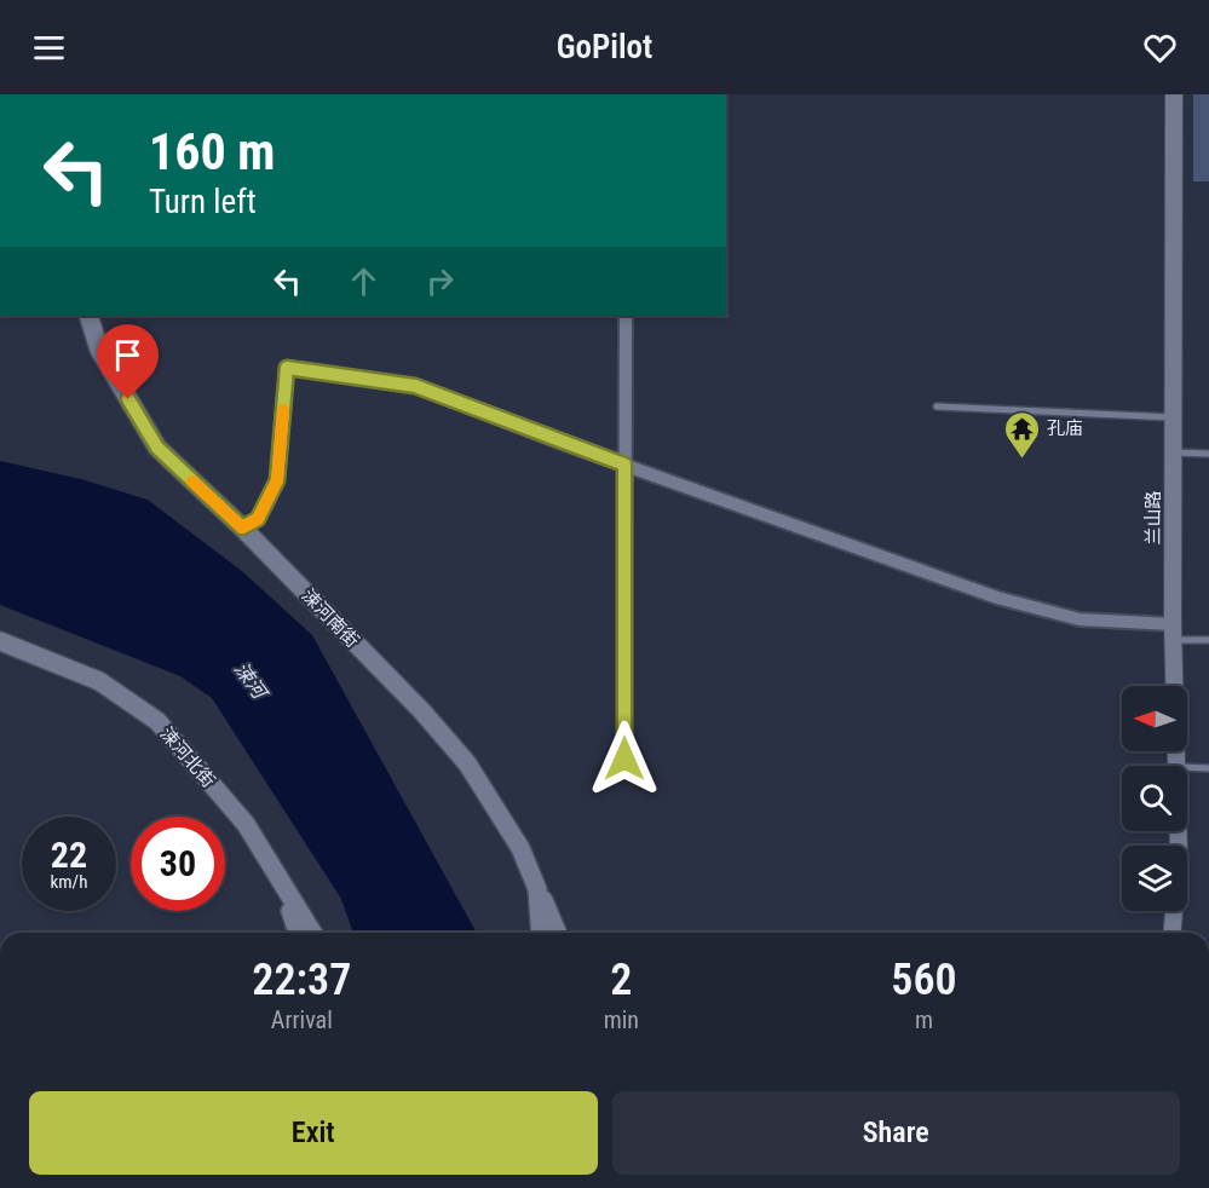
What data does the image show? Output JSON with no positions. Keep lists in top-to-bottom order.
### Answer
{
  "streets": {
    "main road": ["涑河南街", "涑河北街"],
    "street": ["兰山路"]
  },
  "water": ["涑河"],
  "places": {
    "temple": ["孔庙"]
  },
  "north": "left",
  "page": {
    "header": "GoPilot",
    "turn": ["160 m", "Turn left"],
    "speed": "22 km/h",
    "limit": "30",
    "eta": [
      "22:37",
      "Arrival",
      "2",
      "min",
      "560",
      "m"
    ],
    "buttons": ["Exit", "Share"]
  }
}
